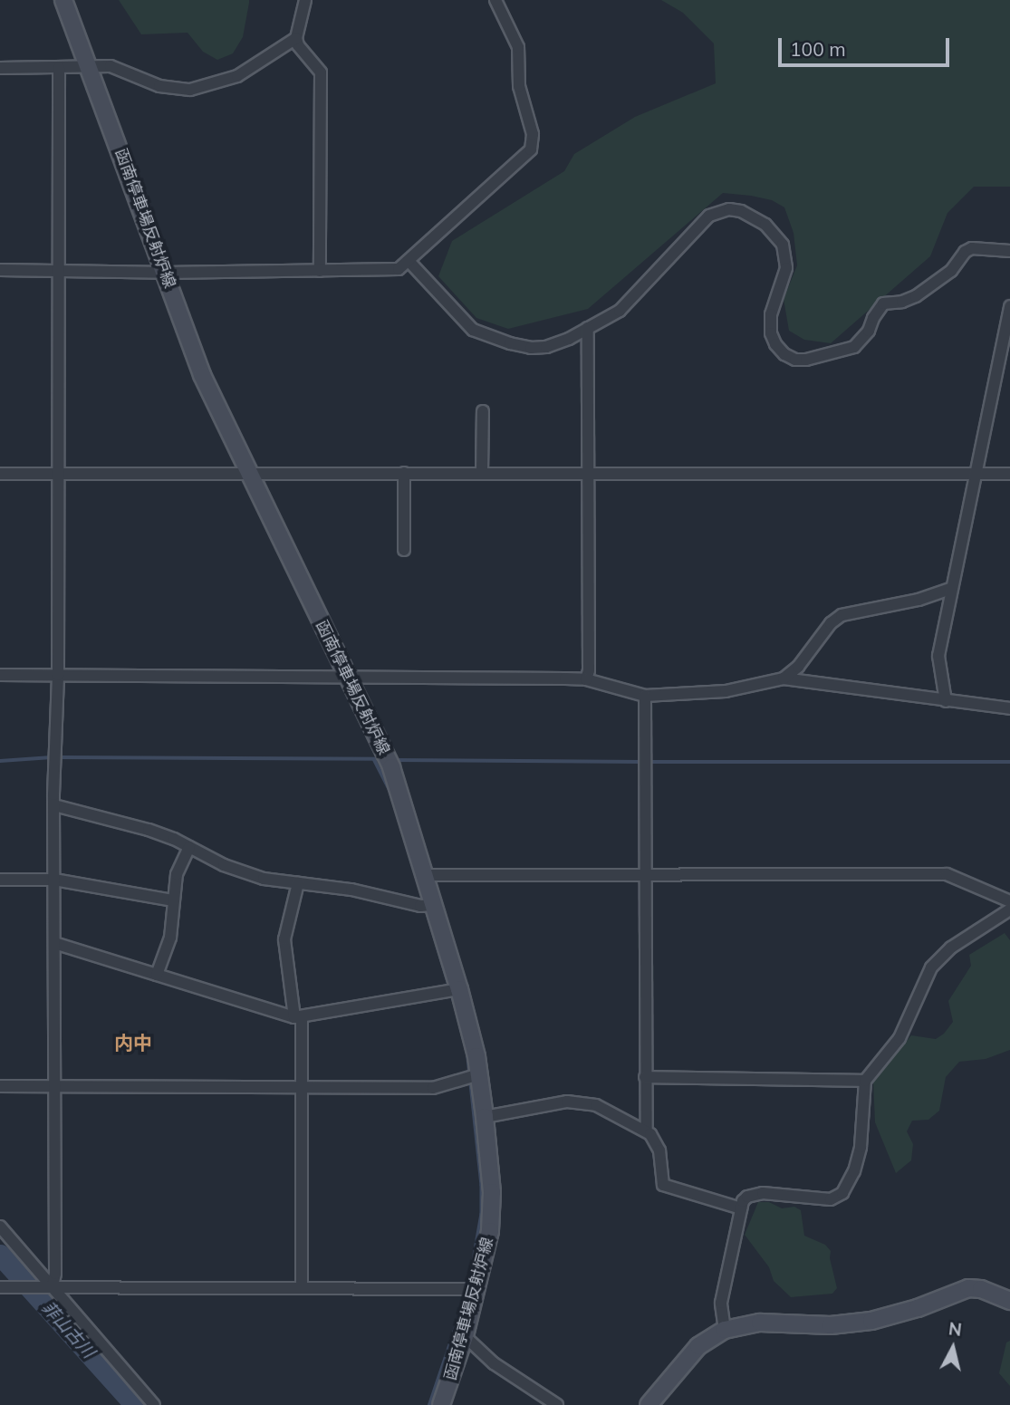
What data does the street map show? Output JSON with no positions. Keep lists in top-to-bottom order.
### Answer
{
  "streets": {
    "main road": ["函南停車場反射炉線"]
  },
  "districts": ["内中"],
  "water": ["菲山古川"],
  "scale_bar": "100 m",
  "north": "top"
}
